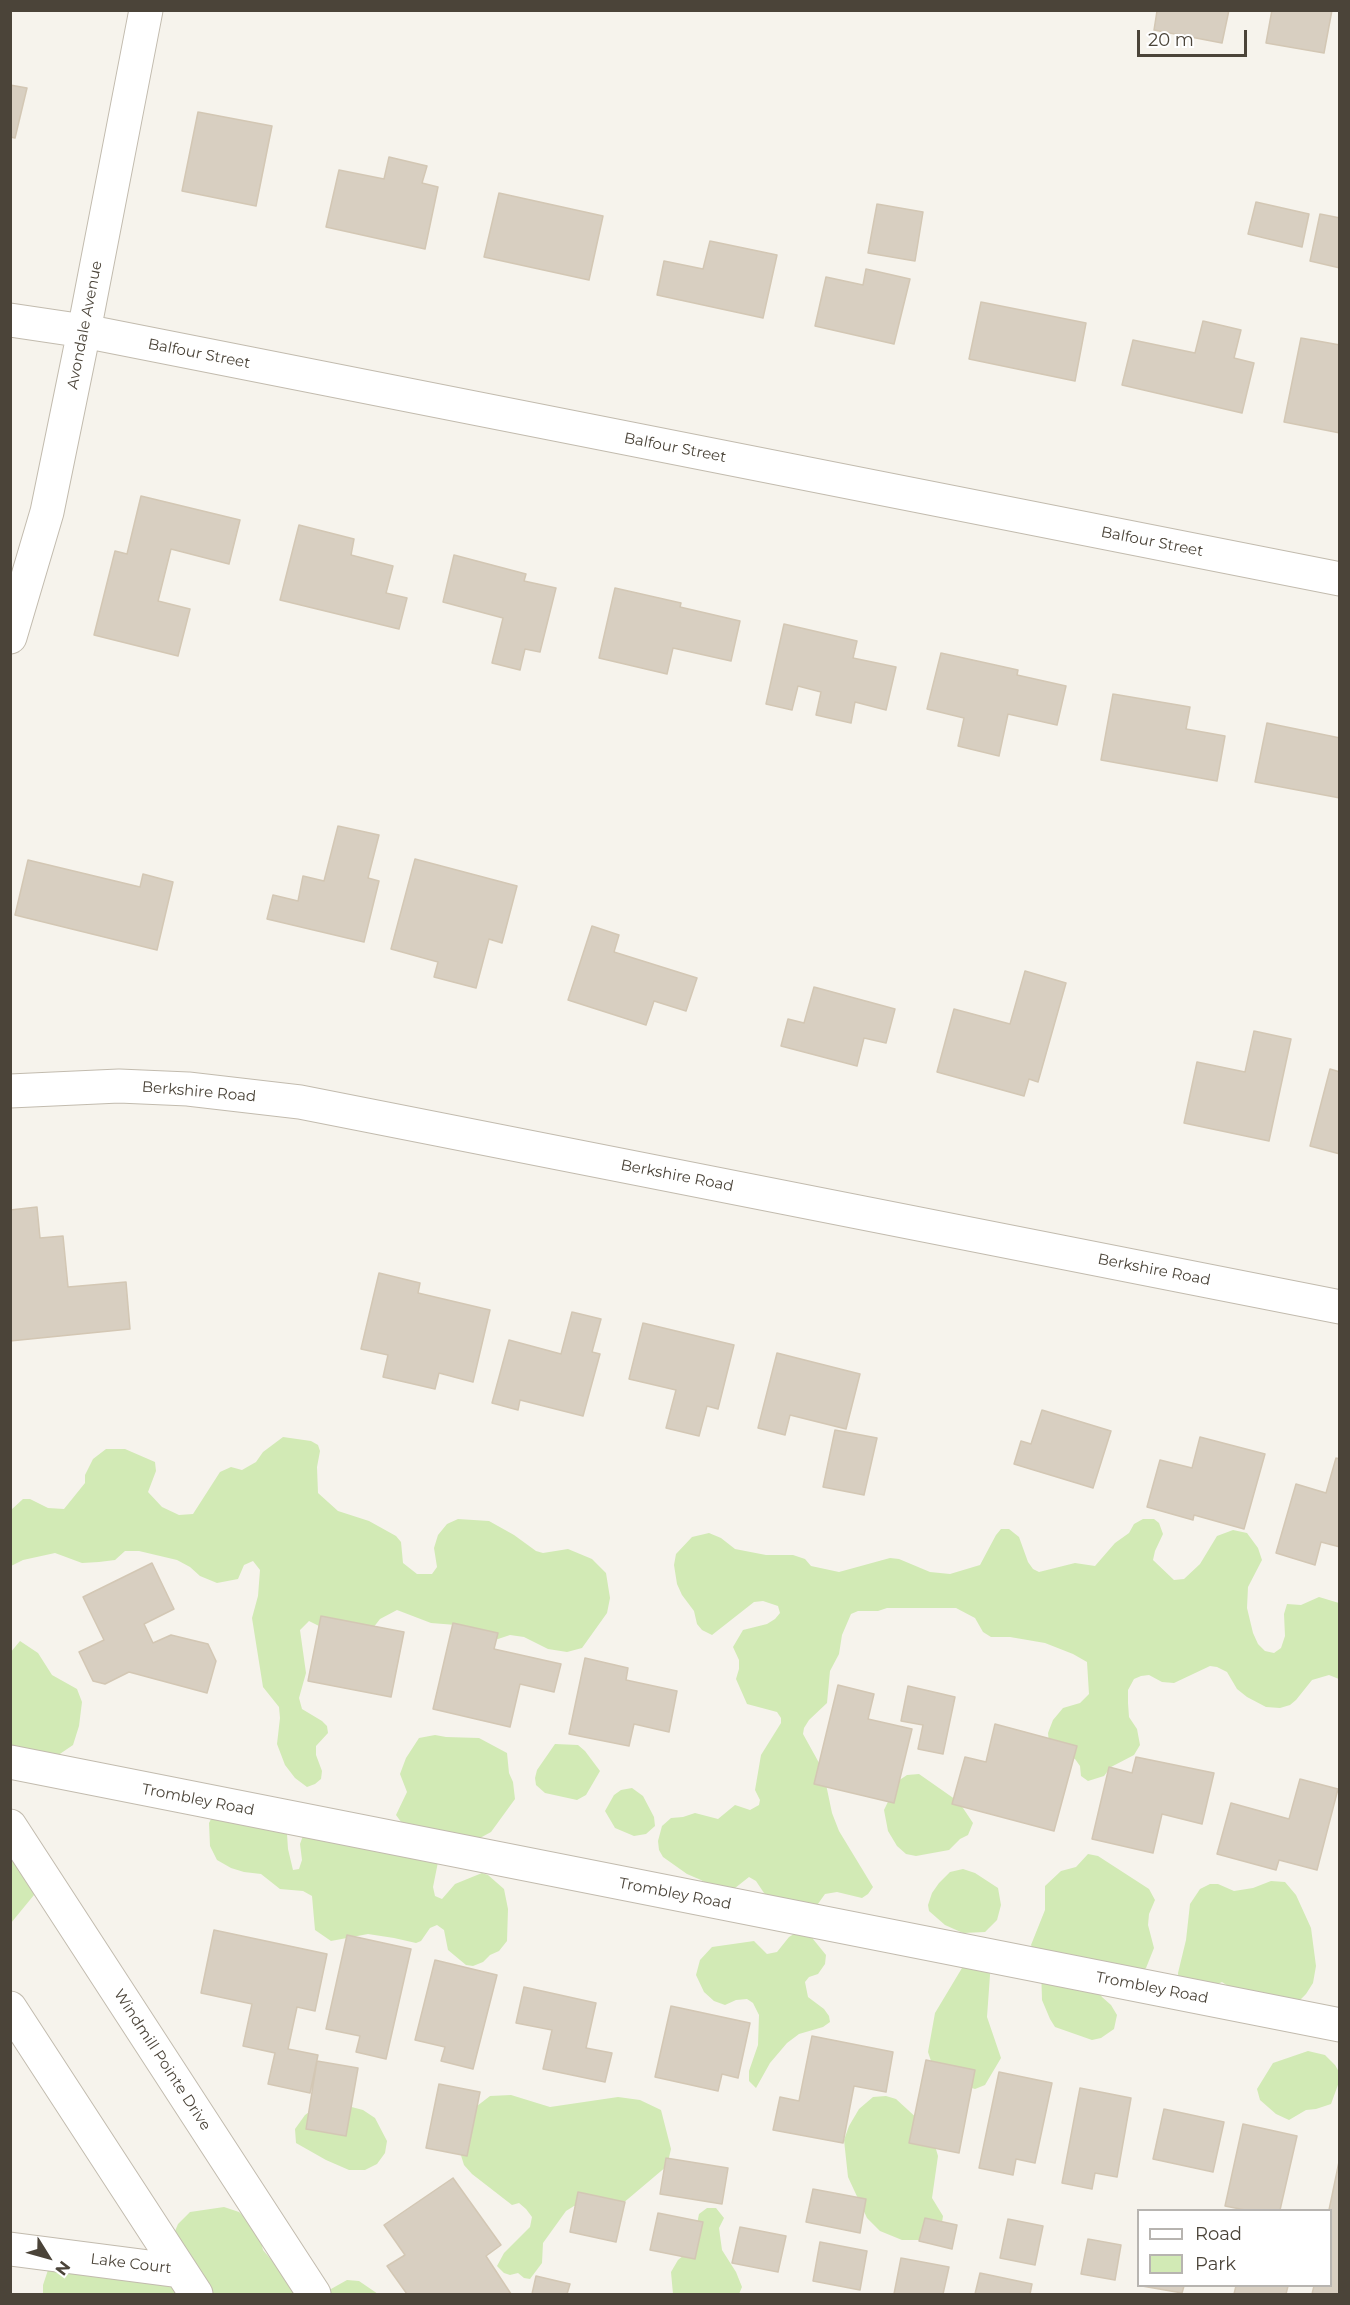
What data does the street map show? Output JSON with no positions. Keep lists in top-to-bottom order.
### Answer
{
  "streets": {
    "street": [
      "Avondale Avenue",
      "Balfour Street",
      "Berkshire Road",
      "Trombley Road",
      "Windmill Pointe Drive",
      "Lake Court"
    ]
  },
  "crossings": [
    ["Avondale Avenue", "Balfour Street"]
  ],
  "legend": ["Road", "Park"],
  "scale_bar": "20 m",
  "north": "bottom right"
}
